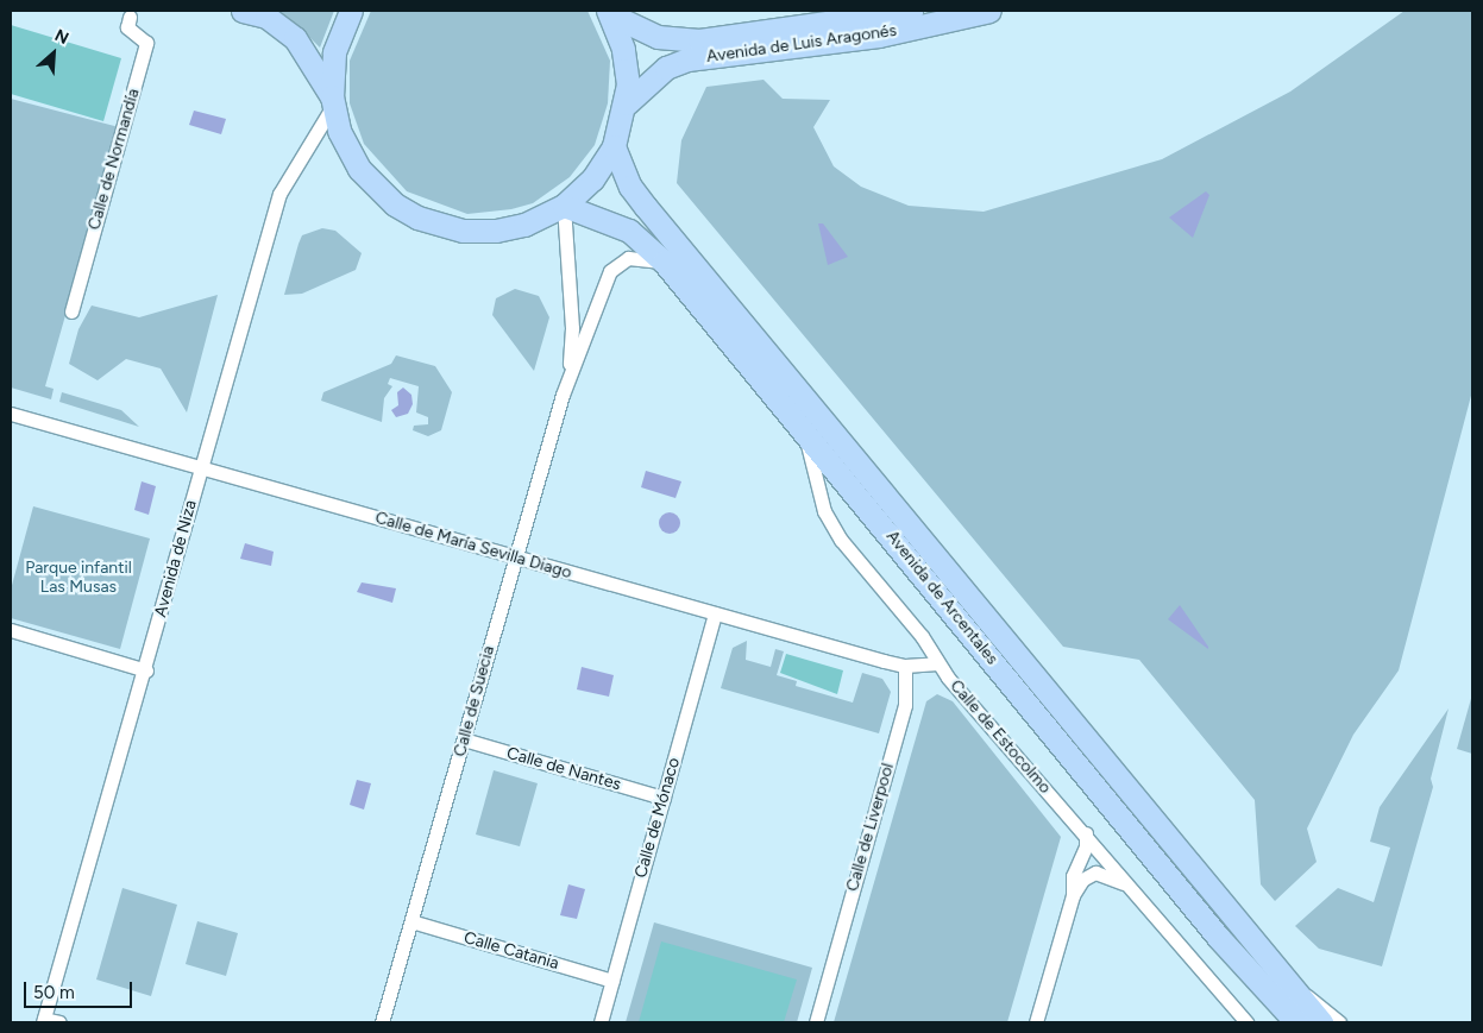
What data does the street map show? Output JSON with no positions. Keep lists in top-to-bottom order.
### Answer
{
  "streets": {
    "main road": ["Avenida de Luis Aragonés", "Avenida de Arcentales"],
    "street": [
      "Calle de Normandía",
      "Calle de María Sevilla Diago",
      "Avenida de Niza",
      "Calle de Suecia",
      "Calle de Estocolmo",
      "Calle de Nantes",
      "Calle de Mónaco",
      "Calle de Liverpool",
      "Calle Catania"
    ]
  },
  "crossings": [
    ["Calle de María Sevilla Diago", "Avenida de Niza"],
    ["Calle de María Sevilla Diago", "Calle de Suecia"],
    ["Calle de María Sevilla Diago", "Calle de Estocolmo"],
    ["Calle de María Sevilla Diago", "Calle de Mónaco"],
    ["Calle de María Sevilla Diago", "Calle de Liverpool"],
    ["Avenida de Arcentales", "Calle de Suecia"],
    ["Avenida de Arcentales", "Calle de Estocolmo"],
    ["Calle de Suecia", "Calle de Nantes"],
    ["Calle de Suecia", "Calle Catania"],
    ["Calle de Nantes", "Calle de Mónaco"],
    ["Calle de Mónaco", "Calle Catania"]
  ],
  "parks": ["Parque infantil Las Musas"],
  "scale_bar": "50 m",
  "north": "top right"
}
